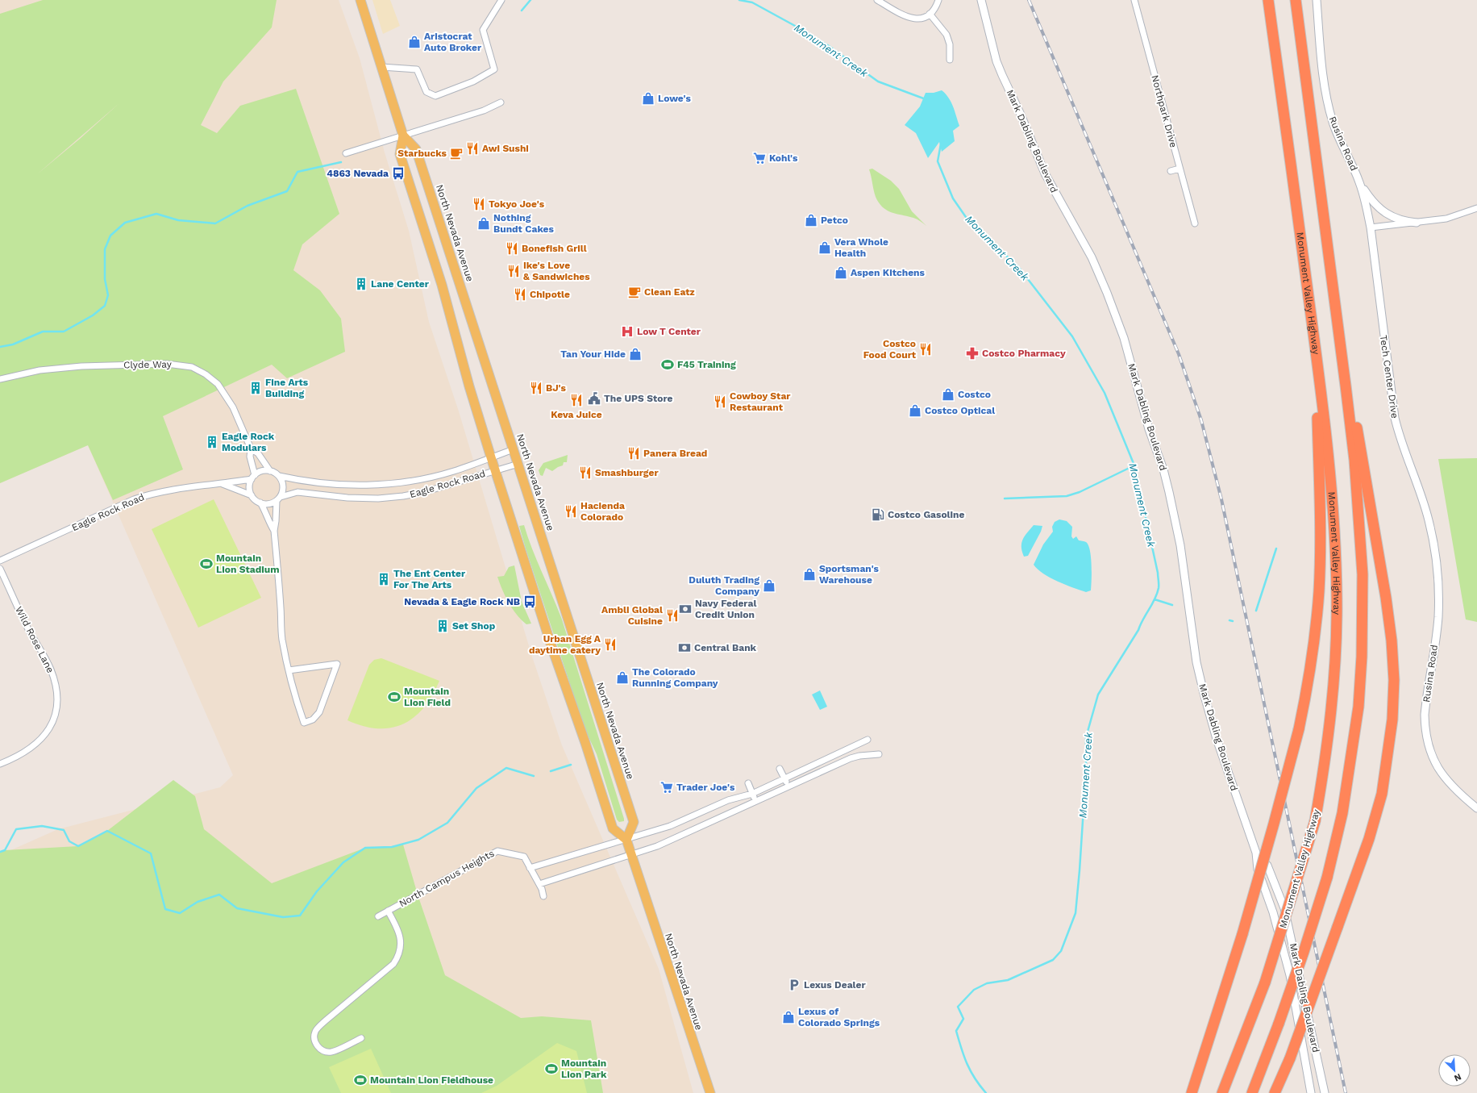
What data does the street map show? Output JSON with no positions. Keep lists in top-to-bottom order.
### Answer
{
  "streets": {
    "highway": ["Monument Valley Highway"],
    "main road": ["North Nevada Avenue"],
    "street": [
      "Northpark Drive",
      "Mark Dabling Boulevard",
      "Rusina Road",
      "Clyde Way",
      "Tech Center Drive",
      "Eagle Rock Road",
      "Wild Rose Lane",
      "North Campus Heights"
    ]
  },
  "crossings": [
    ["Rusina Road", "Tech Center Drive"],
    ["North Nevada Avenue", "Eagle Rock Road"]
  ],
  "water": ["Monument Creek"],
  "places": {
    "shop": [
      "Aristocrat Auto Broker",
      "Lowe's",
      "Petco",
      "Nothing Bundt Cakes",
      "Vera Whole Health",
      "Aspen Kitchens",
      "Tan Your Hide",
      "Costco",
      "Costco Optical",
      "Sportsman's Warehouse",
      "Duluth Trading Company",
      "The Colorado Running Company",
      "Lexus of Colorado Springs"
    ],
    "restaurant": [
      "Awi Sushi",
      "Tokyo Joe's",
      "Bonefish Grill",
      "Ike's Love & Sandwiches",
      "Chipotle",
      "Costco Food Court",
      "BJ's",
      "Keva Juice",
      "Cowboy Star Restaurant",
      "Panera Bread",
      "Smashburger",
      "Hacienda Colorado",
      "Ambli Global Cuisine",
      "Urban Egg A daytime eatery"
    ],
    "cafe": ["Starbucks", "Clean Eatz"],
    "supermarket": ["Kohl's", "Trader Joe's"],
    "bus stop": ["4863 Nevada", "Nevada & Eagle Rock NB"],
    "building": [
      "Lane Center",
      "Fine Arts Building",
      "Eagle Rock Modulars",
      "The Ent Center For The Arts",
      "Set Shop"
    ],
    "hospital": ["Low T Center"],
    "pharmacy": ["Costco Pharmacy"],
    "sports": [
      "F45 Training",
      "Mountain Lion Stadium",
      "Mountain Lion Field",
      "Mountain Lion Park",
      "Mountain Lion Fieldhouse"
    ],
    "public building": ["The UPS Store"],
    "fuel station": ["Costco Gasoline"],
    "bank": ["Navy Federal Credit Union", "Central Bank"],
    "parking": ["Lexus Dealer"]
  },
  "north": "bottom right"
}
